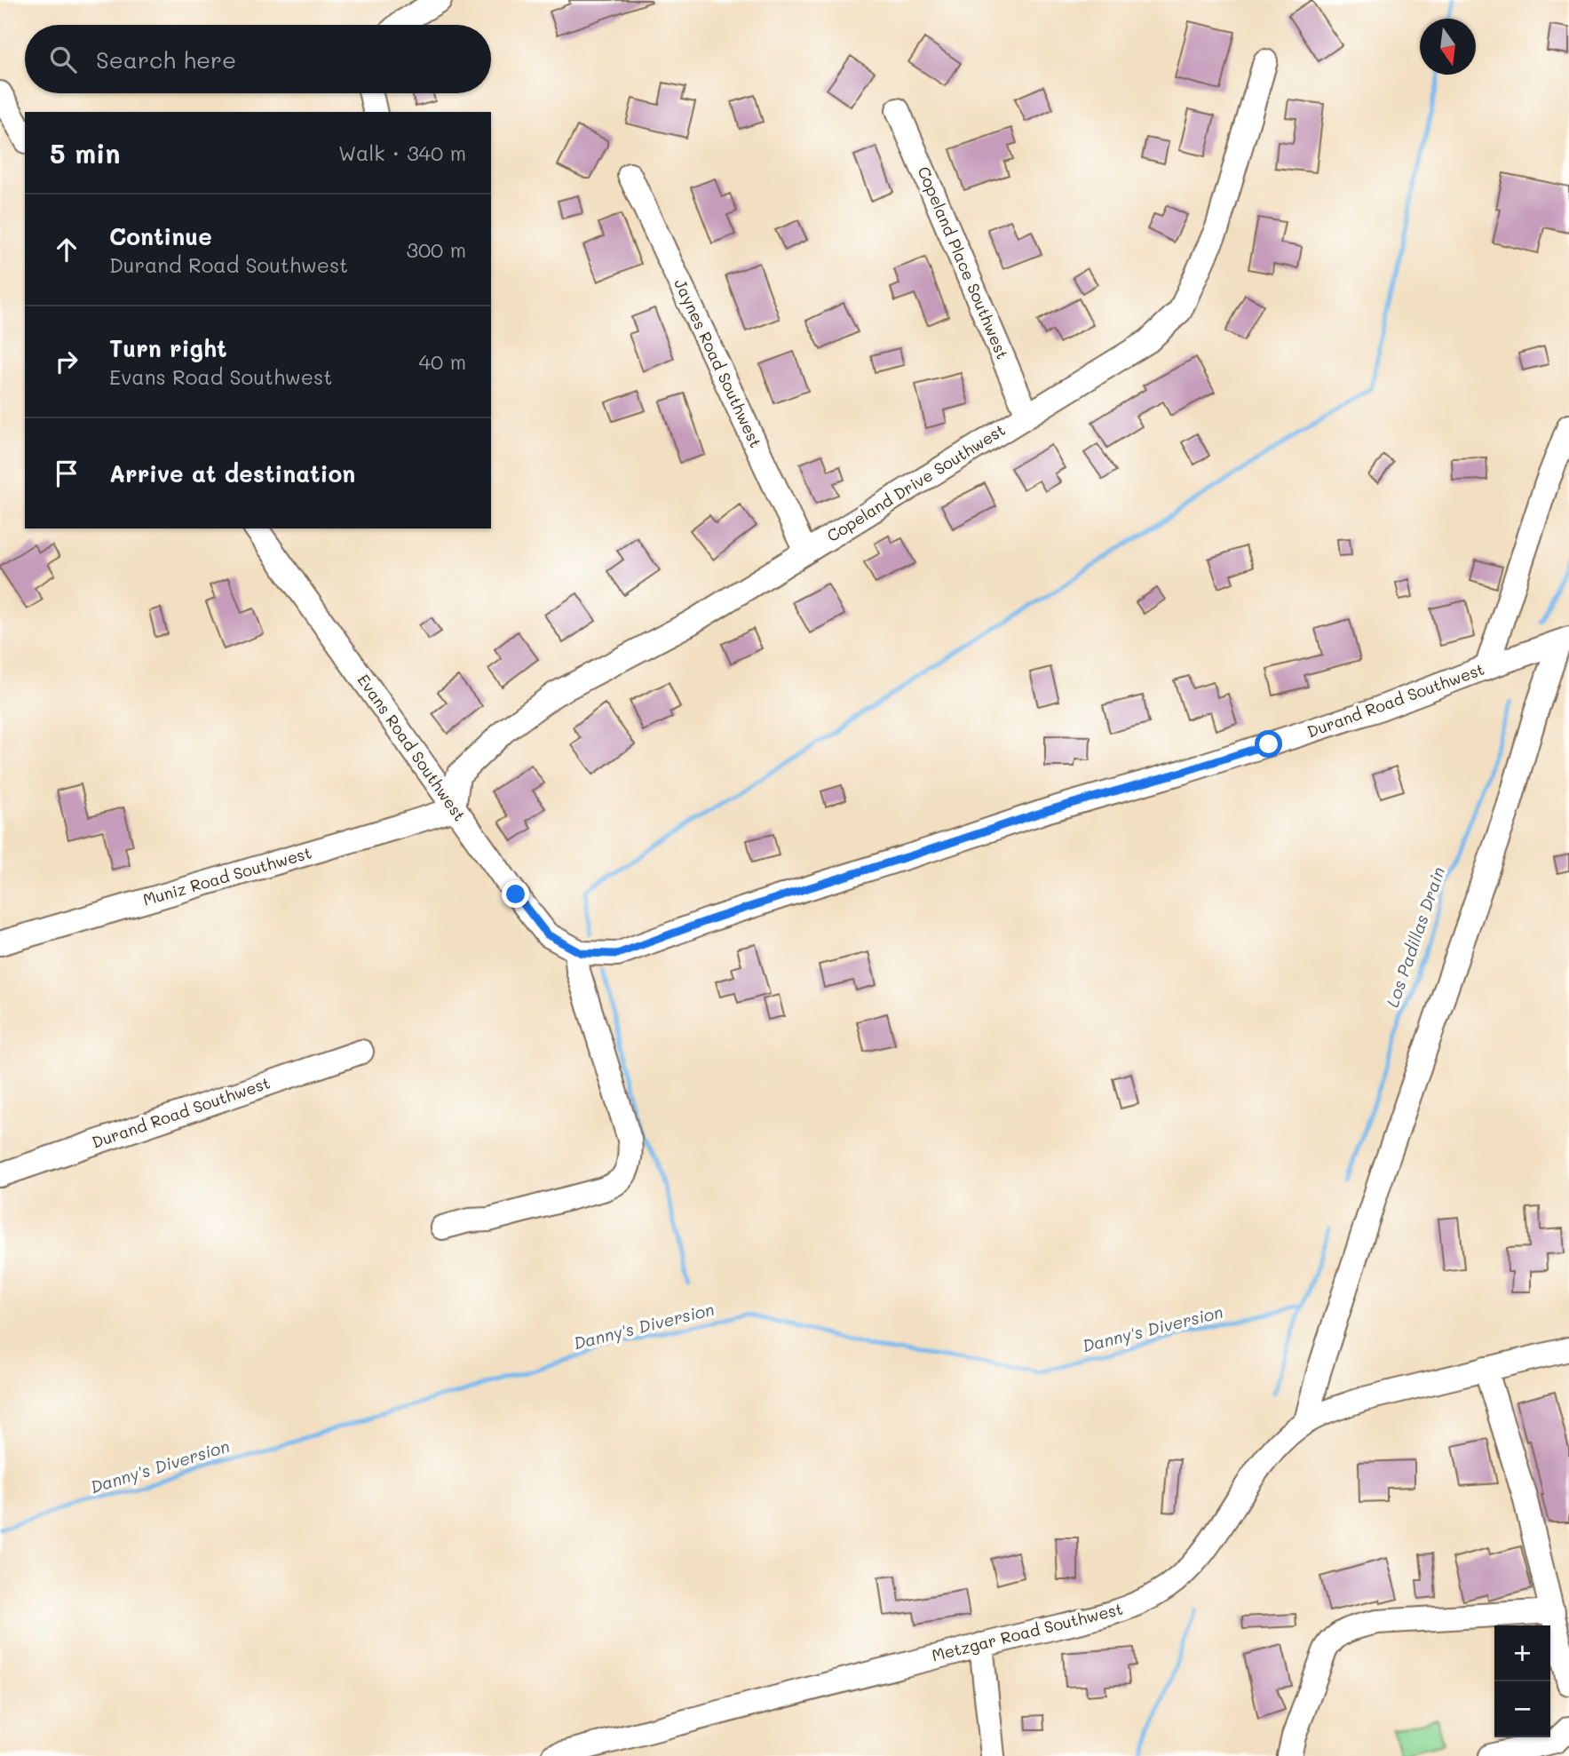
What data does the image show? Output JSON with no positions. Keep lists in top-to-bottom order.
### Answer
{
  "streets": {
    "street": [
      "Copeland Place Southwest",
      "Jaynes Road Southwest",
      "Copeland Drive Southwest",
      "Durand Road Southwest",
      "Evans Road Southwest",
      "Muniz Road Southwest",
      "Metzgar Road Southwest"
    ]
  },
  "crossings": [
    ["Copeland Place Southwest", "Copeland Drive Southwest"],
    ["Jaynes Road Southwest", "Copeland Drive Southwest"],
    ["Copeland Drive Southwest", "Evans Road Southwest"],
    ["Copeland Drive Southwest", "Muniz Road Southwest"],
    ["Durand Road Southwest", "Evans Road Southwest"],
    ["Evans Road Southwest", "Muniz Road Southwest"]
  ],
  "water": ["Los Padillas Drain", "Danny's Diversion"],
  "north": "bottom",
  "page": {
    "search": "Search here",
    "heading": ["5 min", "Walk · 340 m"],
    "list": [
      ["Continue", "Durand Road Southwest", "300 m"],
      ["Turn right", "Evans Road Southwest", "40 m"],
      "Arrive at destination"
    ],
    "map_buttons": ["+", "−"]
  }
}
